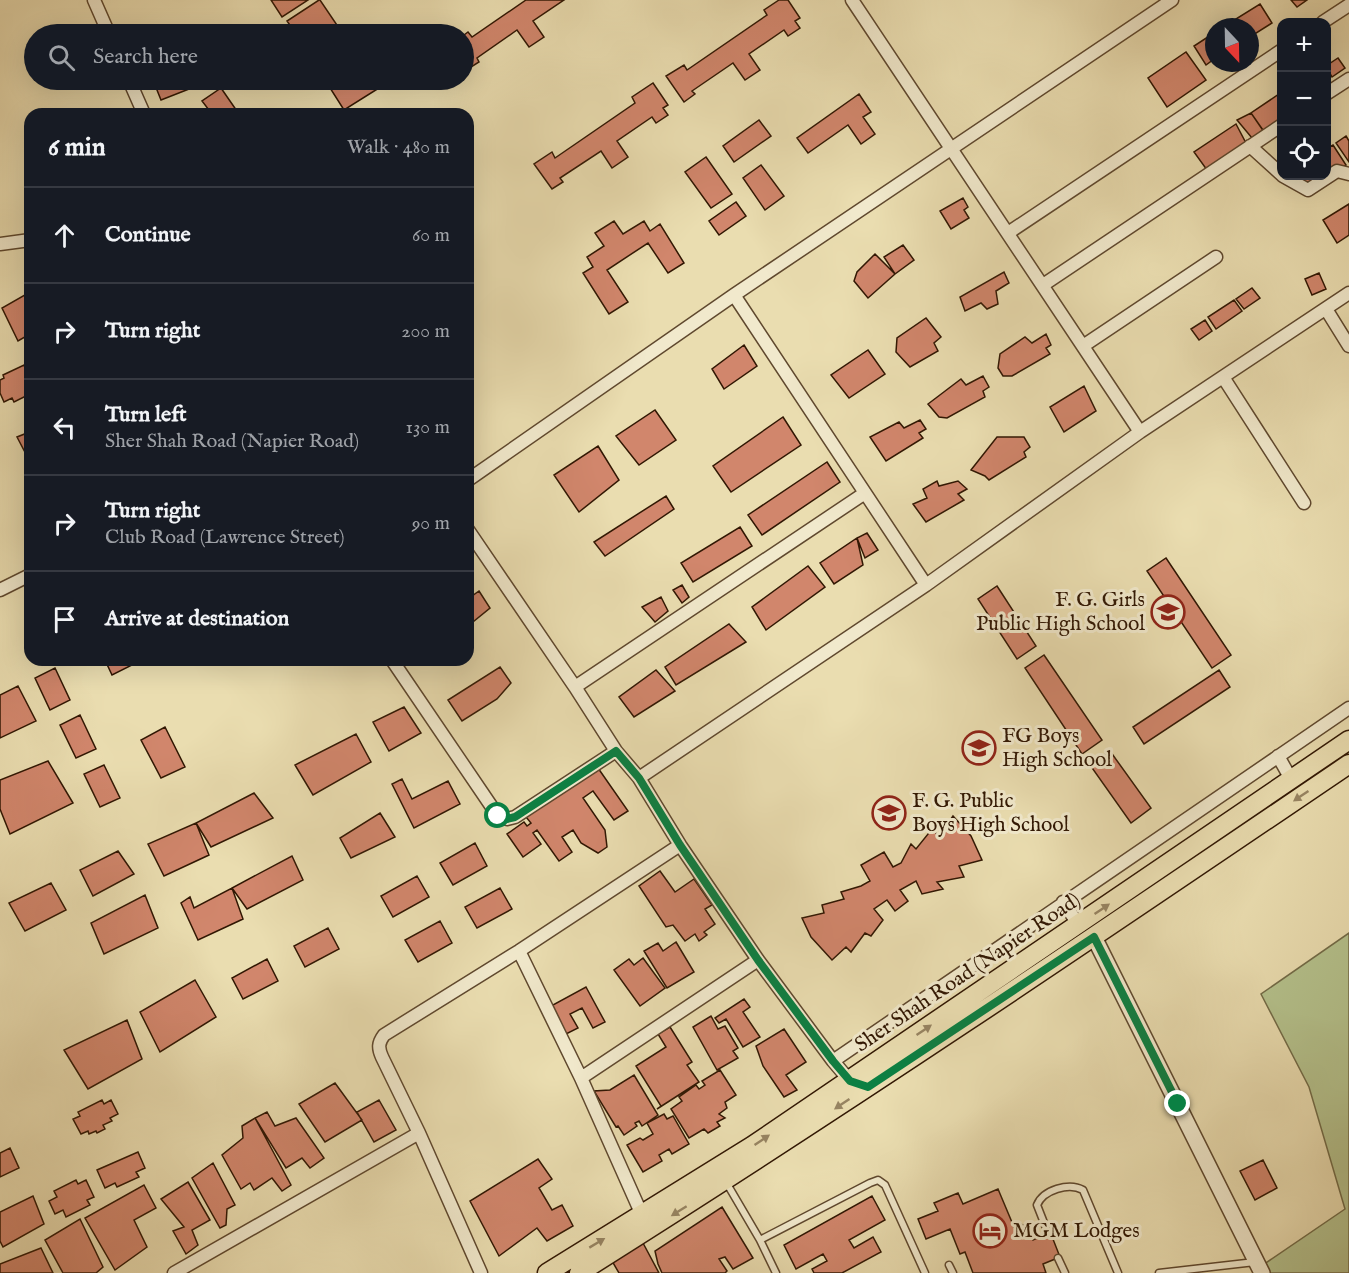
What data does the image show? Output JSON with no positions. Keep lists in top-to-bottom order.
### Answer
{
  "streets": {
    "main road": ["Sher Shah Road (Napier Road)"]
  },
  "places": {
    "school or university": ["F. G. Girls Public High School", "FG Boys High School", "F. G. Public Boys High School"],
    "hotel": ["MGM Lodges"]
  },
  "north": "bottom",
  "page": {
    "map_buttons": ["+", "−"],
    "search": "Search here",
    "heading": ["6 min", "Walk · 480 m"],
    "list": [
      ["Continue", "60 m"],
      ["Turn right", "200 m"],
      ["Turn left", "Sher Shah Road (Napier Road)", "130 m"],
      ["Turn right", "Club Road (Lawrence Street)", "90 m"],
      "Arrive at destination"
    ]
  }
}
